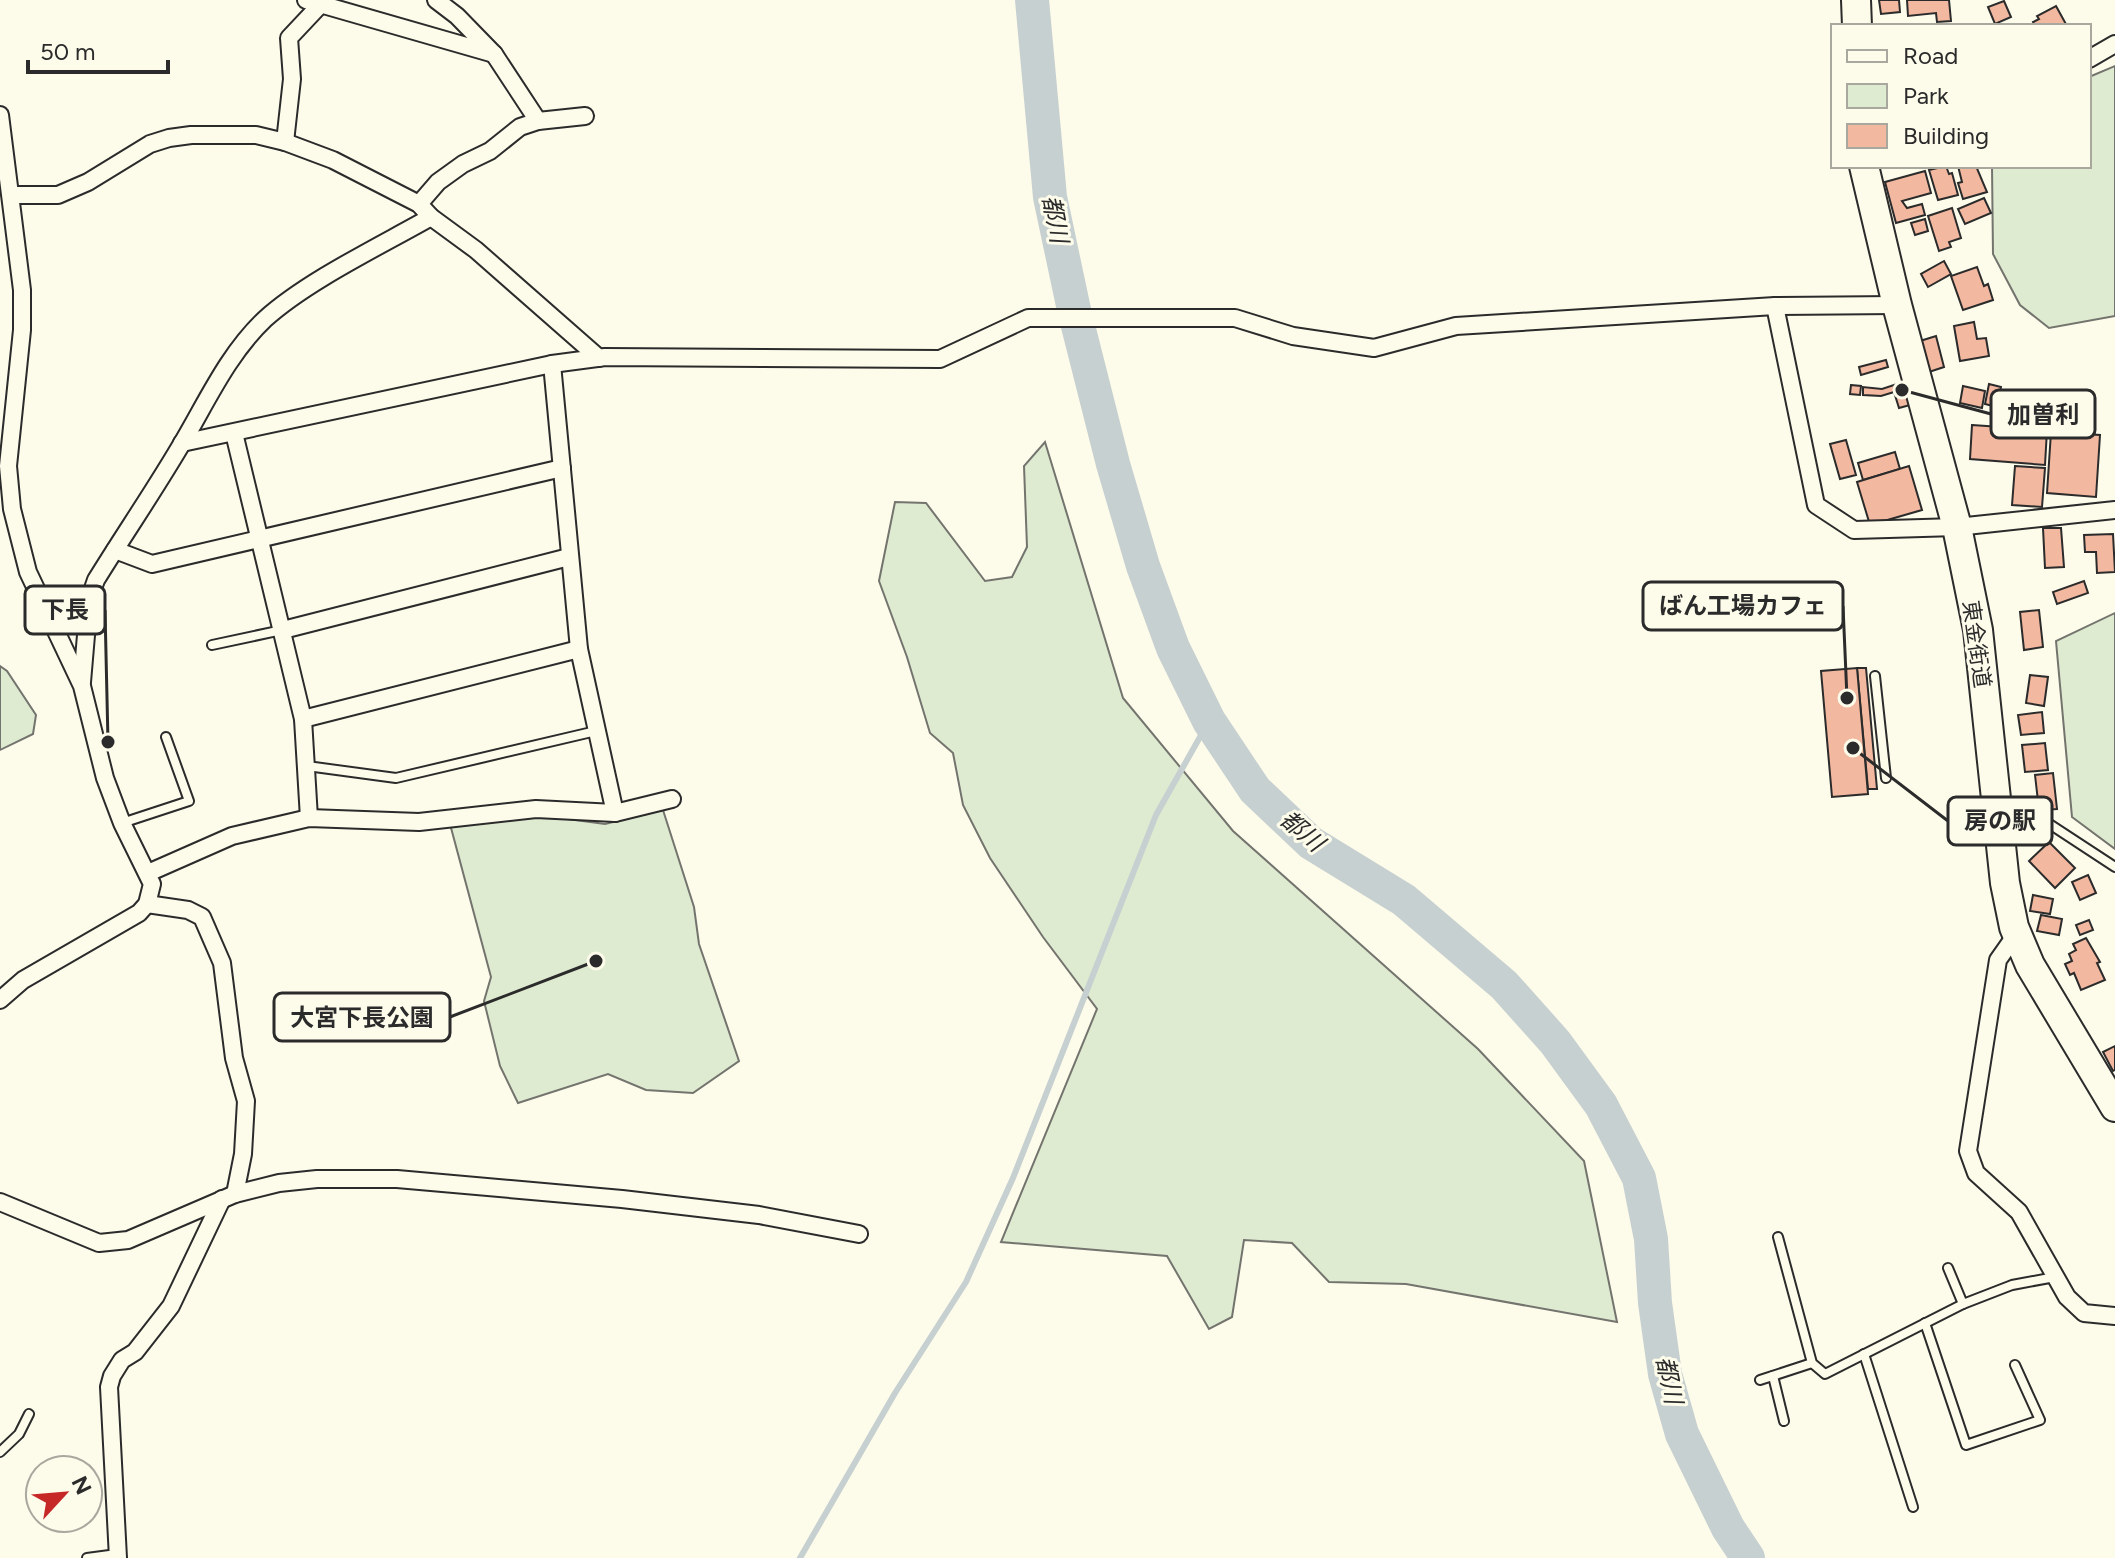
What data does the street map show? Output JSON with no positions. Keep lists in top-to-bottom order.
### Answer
{
  "streets": {
    "highway": ["東金街道"]
  },
  "water": ["都川"],
  "places": [
    "加曽利",
    "ばん工場カフェ",
    "下長",
    "房の駅",
    "大宮下長公園"
  ],
  "legend": ["Road", "Park", "Building"],
  "scale_bar": "50 m",
  "north": "top right"
}
